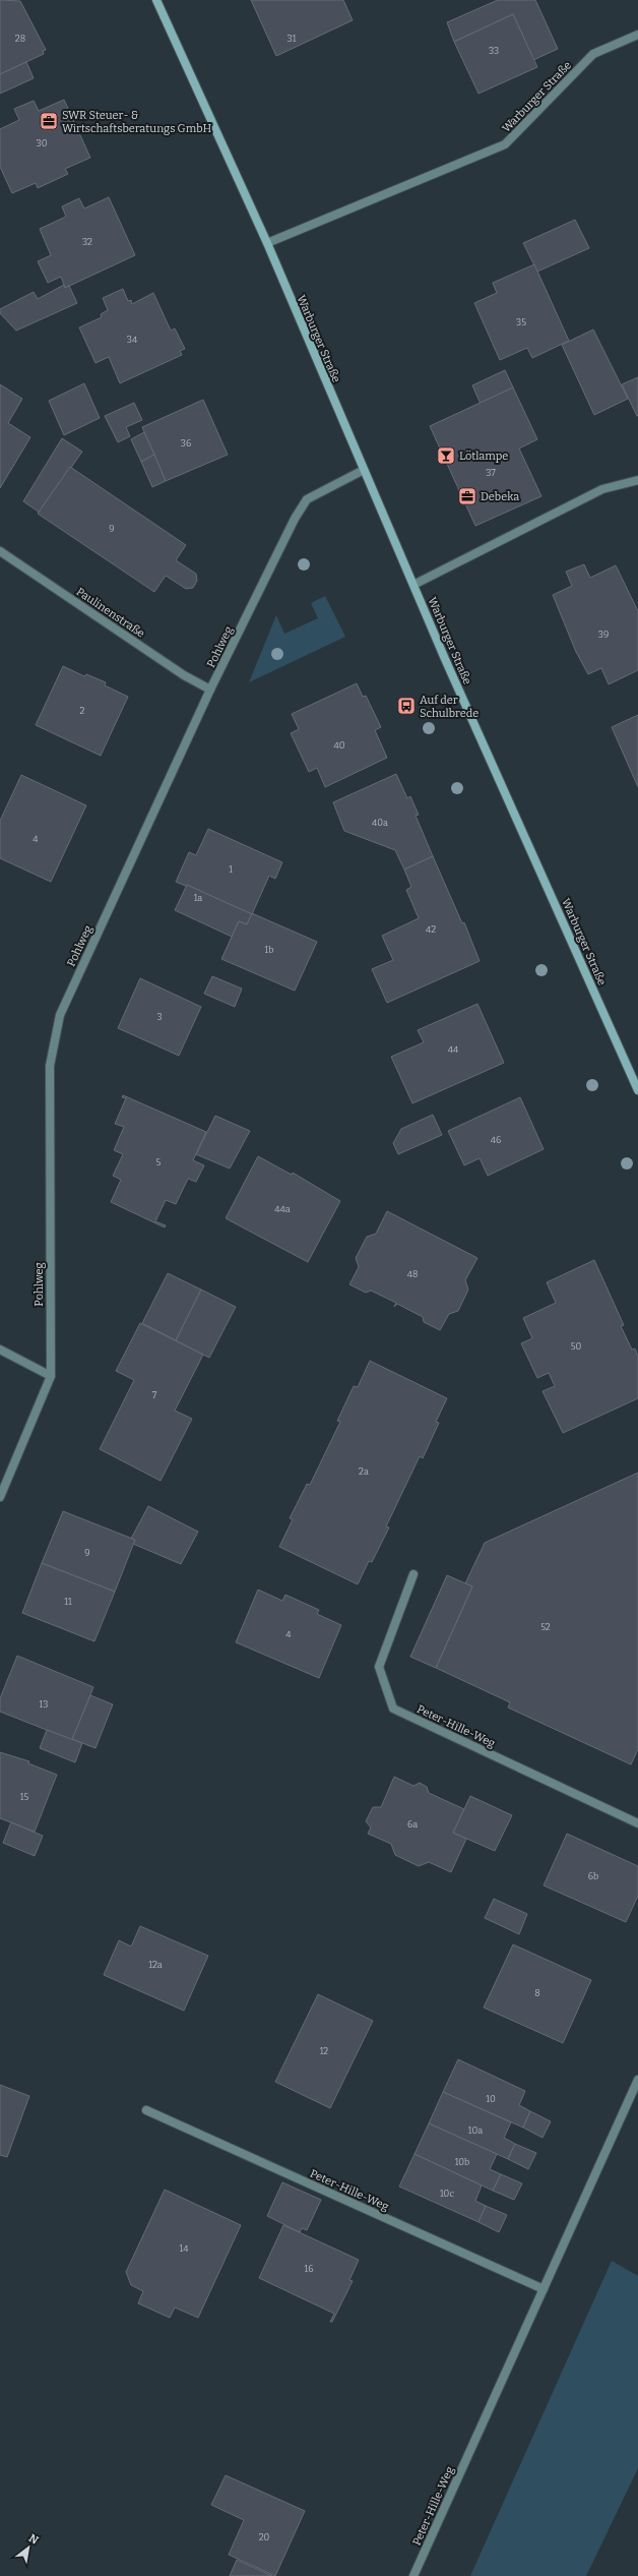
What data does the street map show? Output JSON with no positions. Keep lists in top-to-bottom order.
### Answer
{
  "streets": {
    "main road": ["Warburger Straße"],
    "street": ["Paulinenstraße", "Pohlweg", "Peter-Hille-Weg"]
  },
  "crossings": [
    ["Warburger Straße", "Pohlweg"],
    ["Paulinenstraße", "Pohlweg"]
  ],
  "places": {
    "office": ["SWR Steuer- & Wirtschaftsberatungs GmbH", "Debeka"],
    "bar": ["Lötlampe"],
    "bus stop": ["Auf der Schulbrede"]
  },
  "house_numbers": [
    "28",
    "31",
    "33",
    "30",
    "32",
    "35",
    "34",
    "36",
    "37",
    "9",
    "39",
    "2",
    "40",
    "40a",
    "4",
    "1",
    "1a",
    "42",
    "1b",
    "3",
    "44",
    "46",
    "5",
    "44a",
    "48",
    "50",
    "7",
    "2a",
    "9",
    "11",
    "52",
    "4",
    "13",
    "15",
    "6a",
    "6b",
    "12a",
    "8",
    "12",
    "10",
    "10a",
    "10b",
    "10c",
    "14",
    "16",
    "20"
  ],
  "north": "top right"
}
